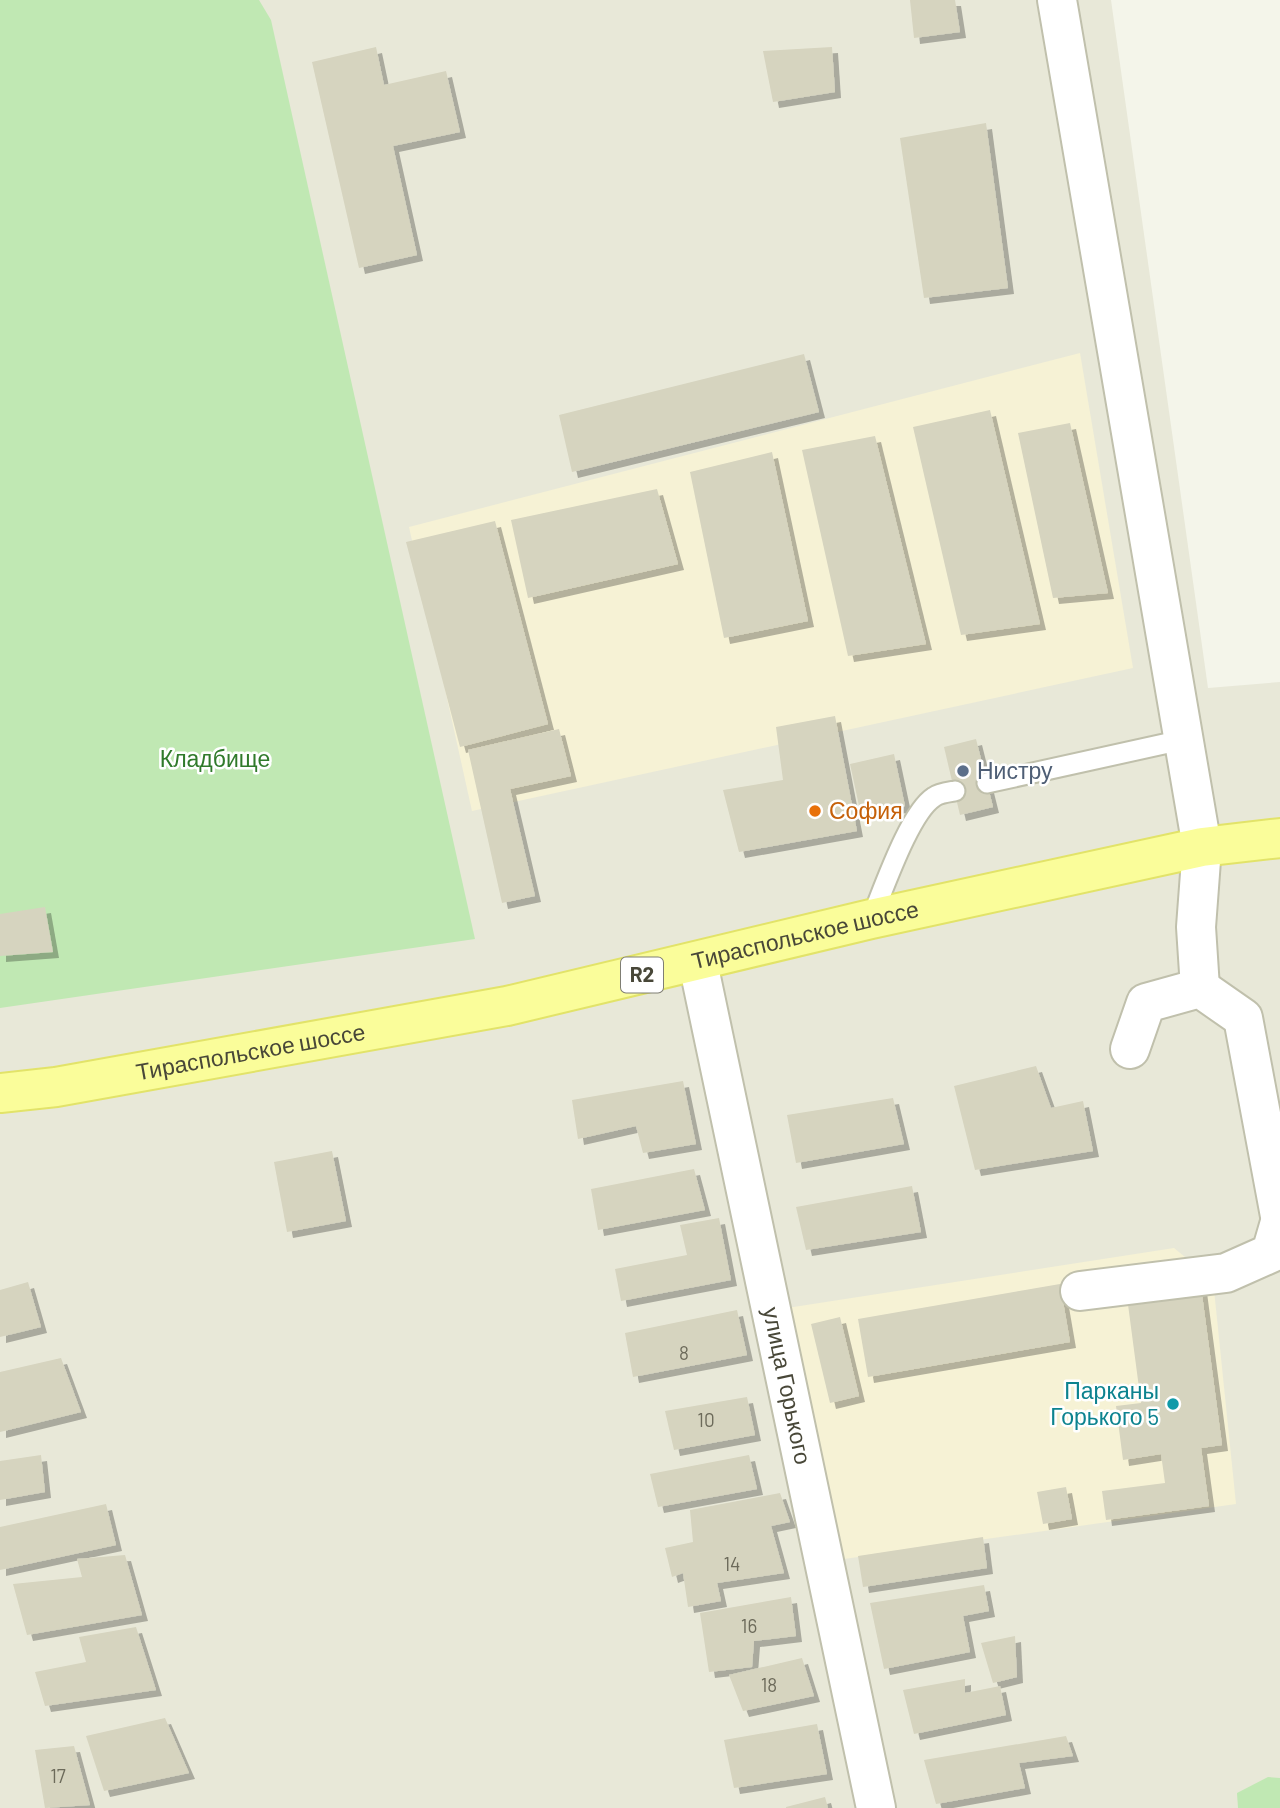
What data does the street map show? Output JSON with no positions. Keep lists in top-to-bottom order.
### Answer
{
  "streets": {
    "main road": ["Тираспольское шоссе", "R2"],
    "street": ["улица Горького"]
  },
  "crossings": [
    ["Тираспольское шоссе", "улица Горького"]
  ],
  "parks": ["Кладбище"],
  "places": ["Нистру", "София", "Парканы Горького 5"],
  "house_numbers": [
    "8",
    "10",
    "14",
    "16",
    "18",
    "17"
  ]
}
